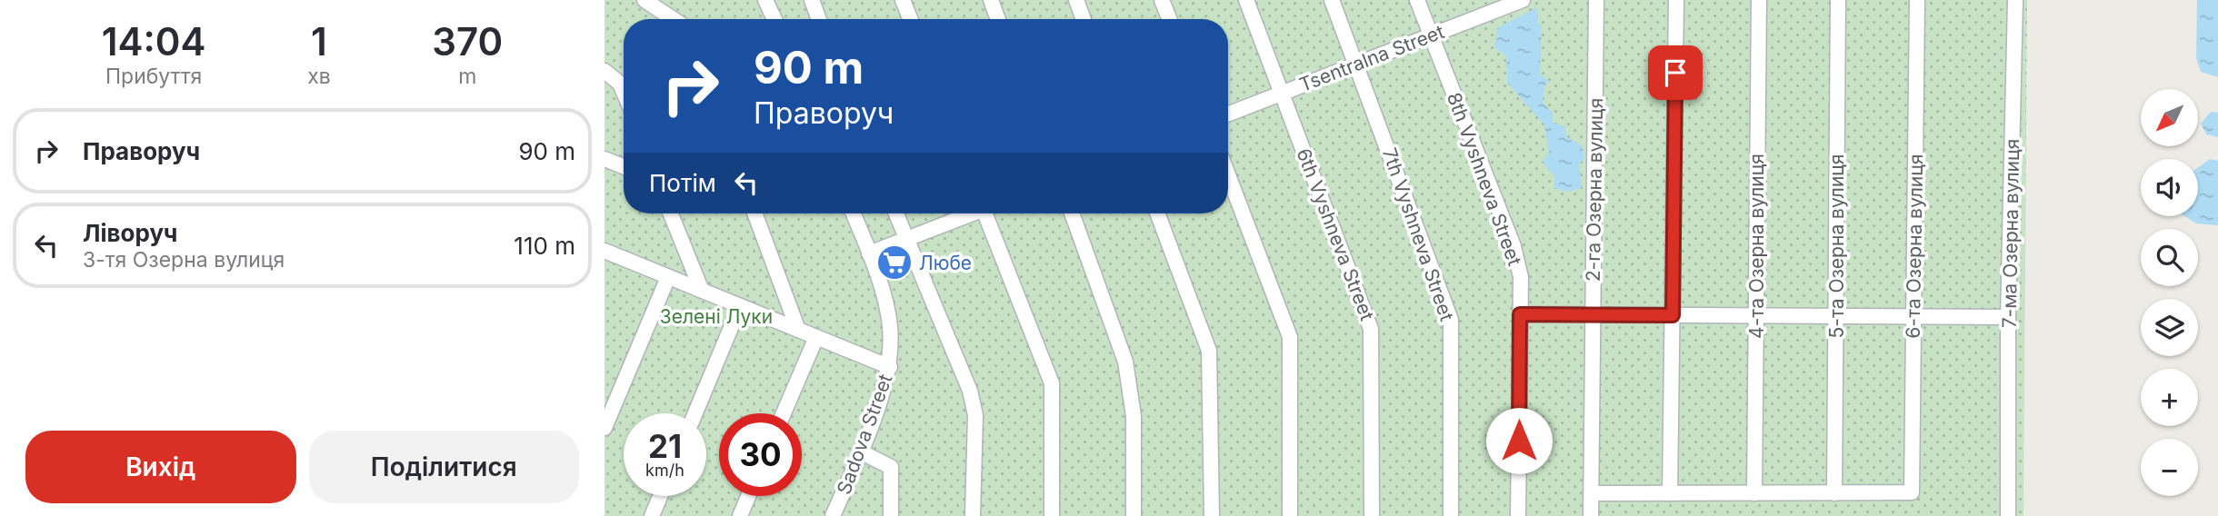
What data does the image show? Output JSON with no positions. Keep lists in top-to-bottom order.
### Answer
{
  "streets": {
    "street": [
      "Tsentralna Street",
      "8th Vyshneva Street",
      "2-га Озерна вулиця",
      "7-ма Озерна вулиця",
      "6th Vyshneva Street",
      "7th Vyshneva Street",
      "4-та Озерна вулиця",
      "5-та Озерна вулиця",
      "6-та Озерна вулиця",
      "Sadova Street"
    ]
  },
  "crossings": [
    ["Tsentralna Street", "8th Vyshneva Street"],
    ["Tsentralna Street", "6th Vyshneva Street"],
    ["Tsentralna Street", "7th Vyshneva Street"],
    ["5-та Озерна вулиця", "6-та Озерна вулиця"]
  ],
  "parks": ["Зелені Луки"],
  "places": {
    "supermarket": ["Любе"]
  },
  "north": "bottom left",
  "page": {
    "eta": [
      "14:04",
      "Прибуття",
      "1",
      "хв",
      "370",
      "m"
    ],
    "turn": ["90 m", "Праворуч"],
    "map_buttons": ["+", "−"],
    "list": [
      {
        "name": "Праворуч",
        "value": "90 m"
      },
      {
        "name": "Ліворуч",
        "note": "3-тя Озерна вулиця",
        "value": "110 m"
      }
    ],
    "then": "Потім",
    "speed": "21 km/h",
    "limit": "30",
    "buttons": ["Вихід", "Поділитися"]
  }
}
